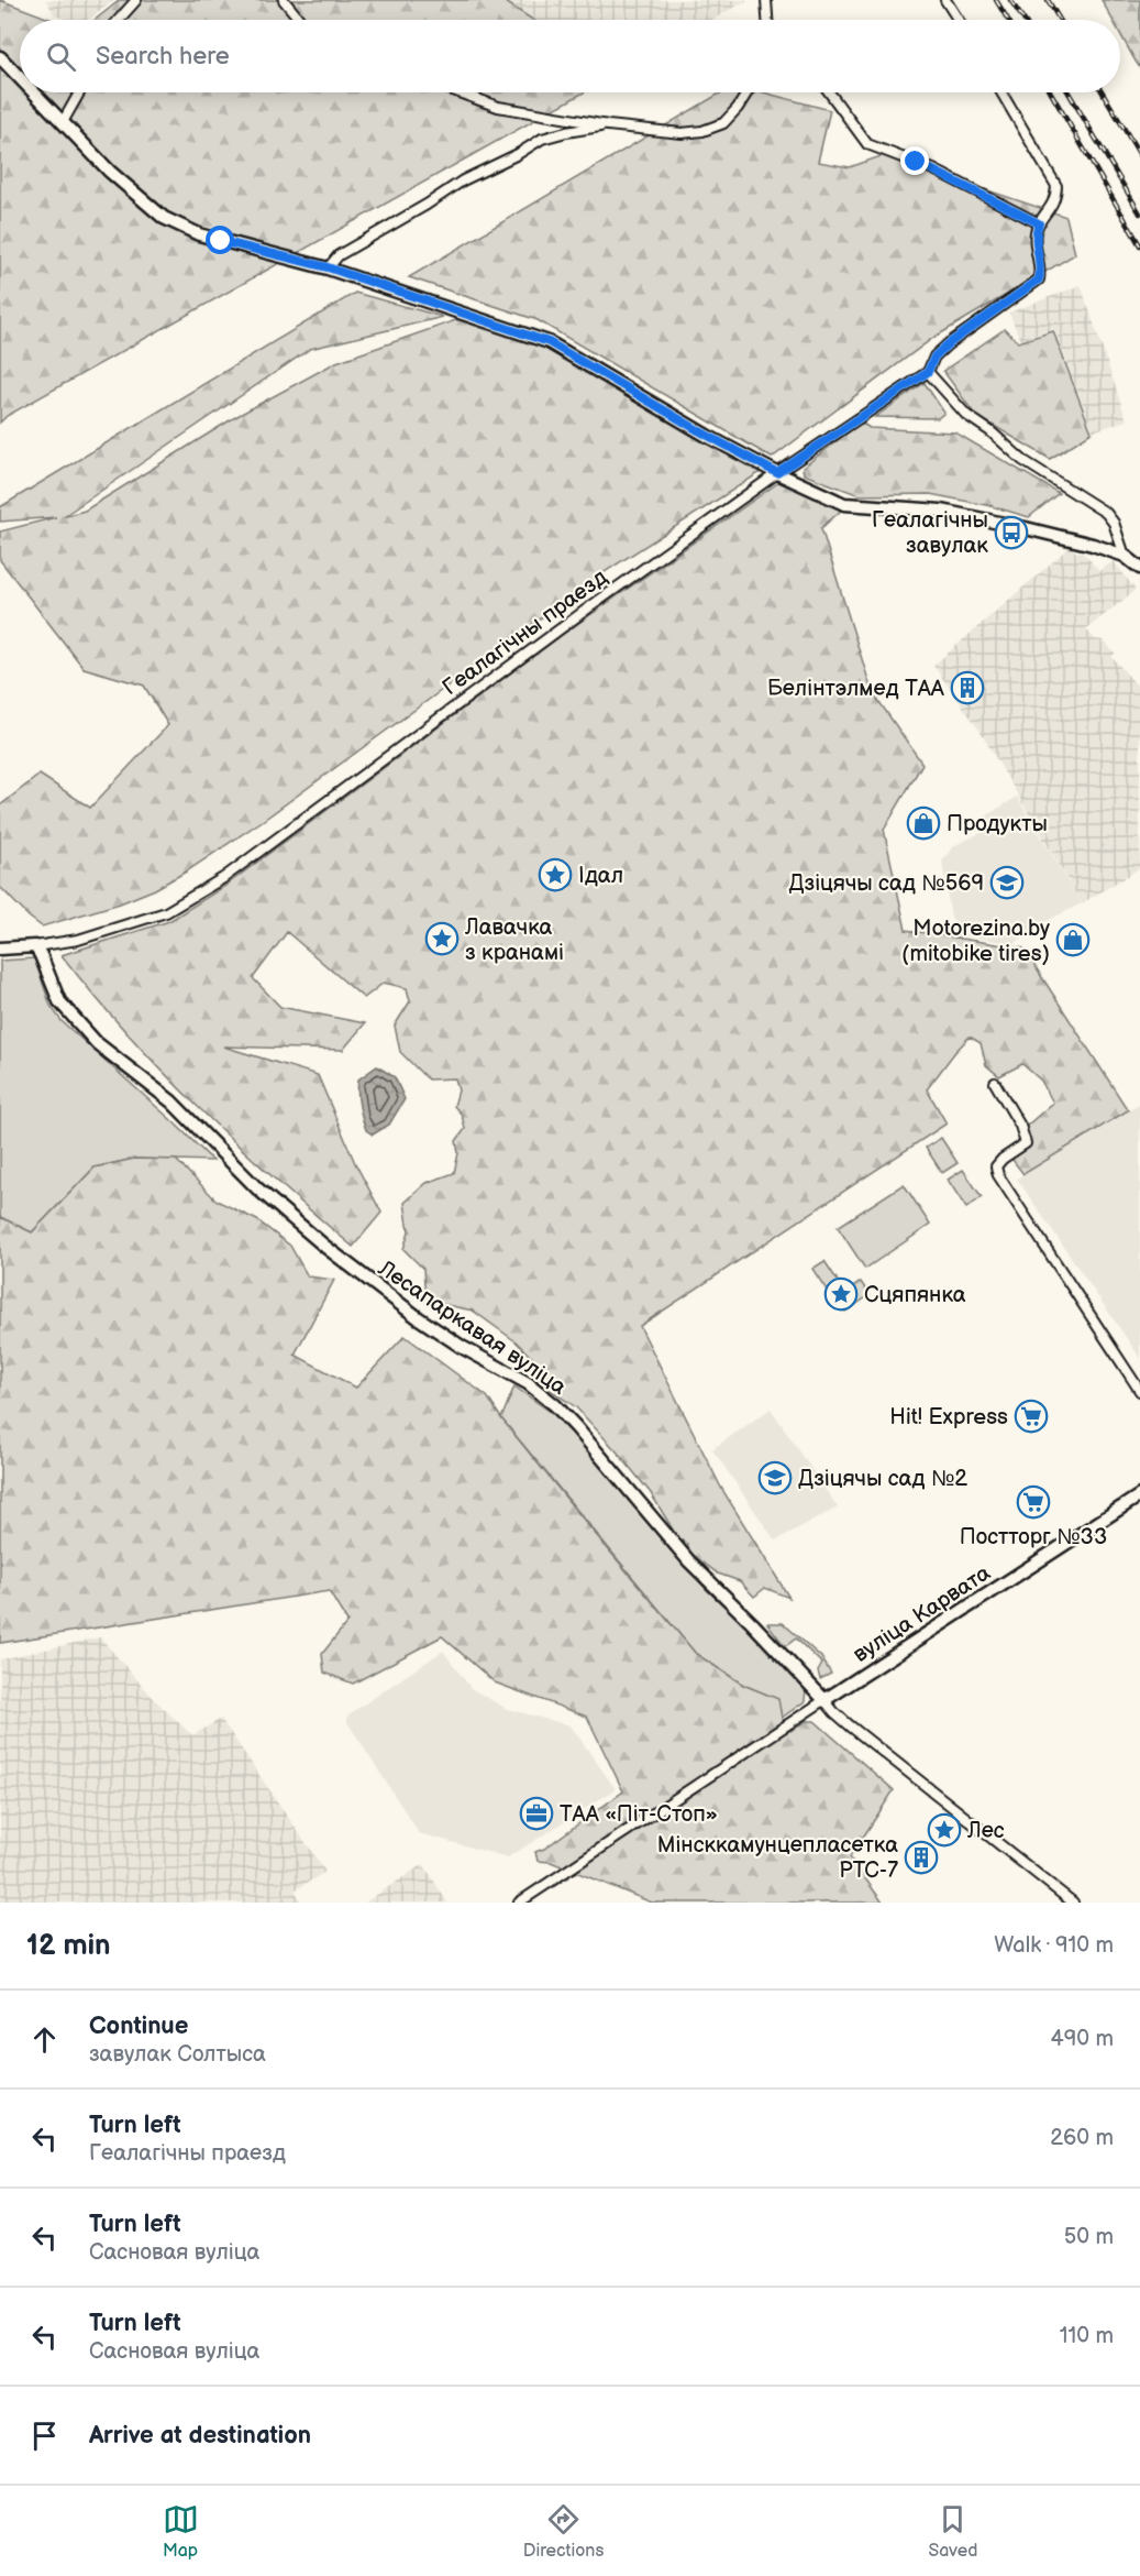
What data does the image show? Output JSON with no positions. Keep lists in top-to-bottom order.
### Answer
{
  "streets": {
    "street": ["Геалагічны праезд", "Лесапаркавая вуліца", "вуліца Карвата"]
  },
  "crossings": [
    ["Геалагічны праезд", "Лесапаркавая вуліца"],
    ["Лесапаркавая вуліца", "вуліца Карвата"]
  ],
  "places": {
    "bus stop": ["Геалагічны завулак"],
    "building": ["Белінтэлмед ТАА", "Мінсккамунцепласетка РТС-7"],
    "shop": ["Продукты", "Motorezina.by (mitobike tires)"],
    "place": [
      "Ідал",
      "Лавачка з кранамі",
      "Сцяпянка",
      "Лес"
    ],
    "school or university": ["Дзіцячы сад №569", "Дзіцячы сад №2"],
    "supermarket": ["Hit! Express", "Постторг №33"],
    "office": ["ТАА «Піт-Стоп»"]
  },
  "page": {
    "search": "Search here",
    "heading": ["12 min", "Walk · 910 m"],
    "list": [
      ["Continue", "завулак Солтыса", "490 m"],
      ["Turn left", "Геалагічны праезд", "260 m"],
      ["Turn left", "Сасновая вуліца", "50 m"],
      ["Turn left", "Сасновая вуліца", "110 m"],
      "Arrive at destination"
    ],
    "nav": ["Map", "Directions", "Saved"]
  }
}
